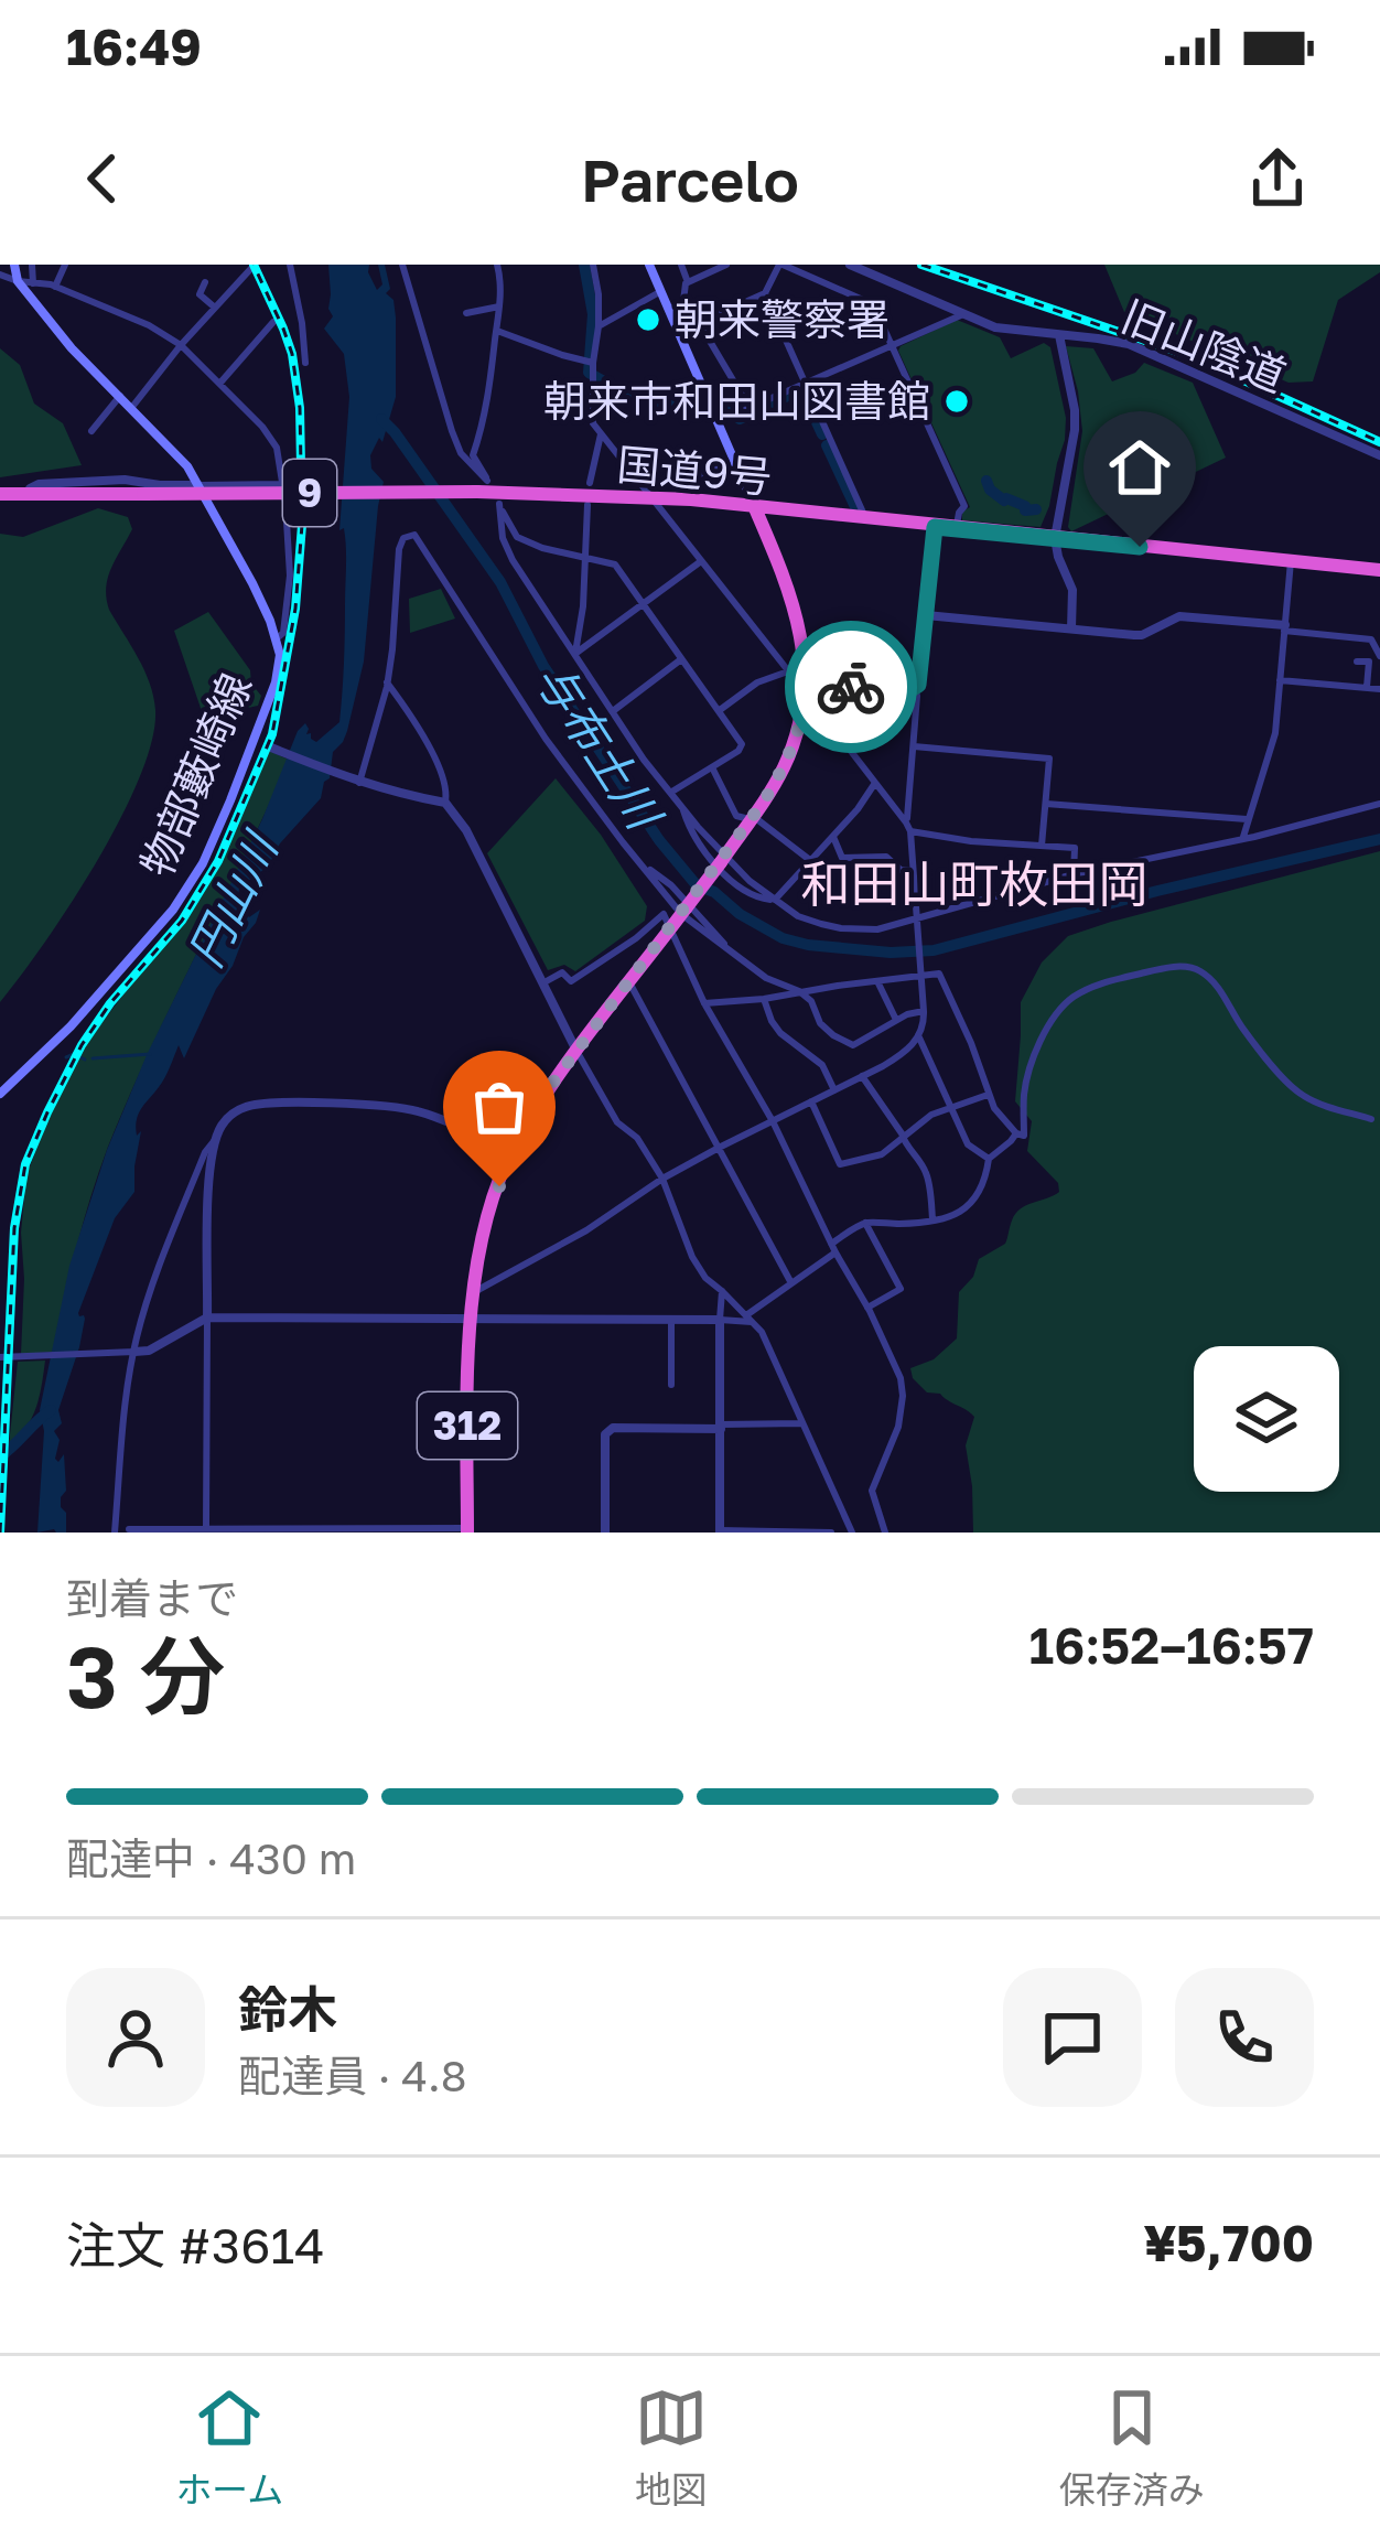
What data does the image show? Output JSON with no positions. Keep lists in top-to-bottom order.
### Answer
{
  "streets": {
    "highway": ["国道9号", "9", "312"],
    "main road": ["物部藪崎線"],
    "street": ["旧山陰道"]
  },
  "crossings": [
    ["国道9号", "312"]
  ],
  "districts": ["和田山町枚田岡"],
  "water": ["与布土川", "円山川"],
  "places": ["朝来警察署", "朝来市和田山図書館"],
  "page": {
    "status": "16:49",
    "header": "Parcelo",
    "heading": ["3 分", "到着まで", "16:52–16:57"],
    "panel": [
      "鈴木",
      "配達員 · 4.8",
      "注文 #3614",
      "¥5,700"
    ],
    "bar": "配達中 · 430 m",
    "tabs": ["ホーム", "地図", "保存済み"]
  }
}
